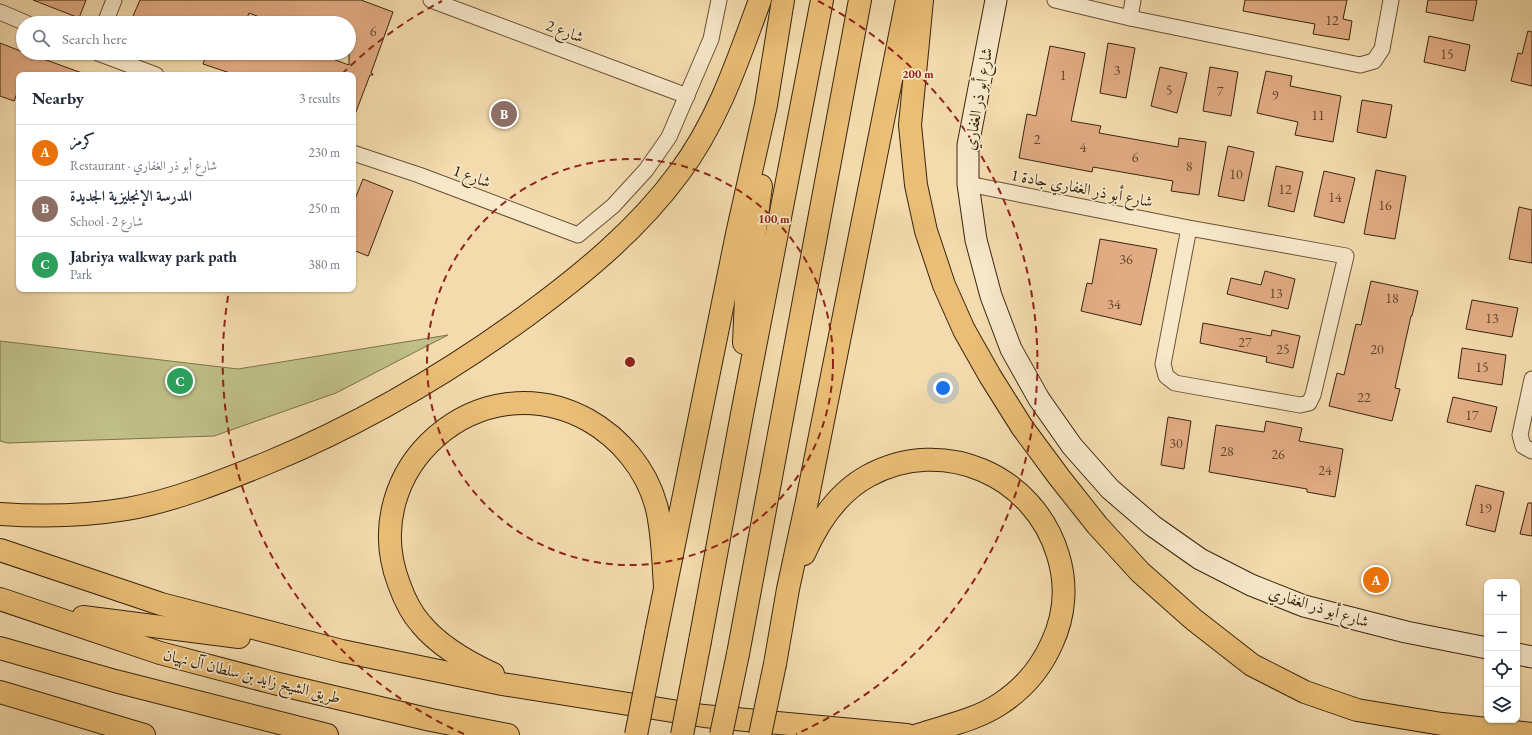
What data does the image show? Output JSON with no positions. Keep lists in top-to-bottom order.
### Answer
{
  "streets": {
    "highway": ["طريق الشيخ زايد بن سلطان آل نهيان"],
    "street": [
      "شارع 2",
      "شارع أبو ذر الغفاري",
      "شارع 1",
      "شارع أبو ذر الغفاري جادة 1"
    ]
  },
  "crossings": [
    ["شارع 2", "شارع 1"],
    ["شارع أبو ذر الغفاري", "شارع أبو ذر الغفاري جادة 1"]
  ],
  "house_numbers": [
    "12",
    "6",
    "15",
    "3",
    "1",
    "5",
    "7",
    "9",
    "11",
    "2",
    "4",
    "6",
    "8",
    "10",
    "12",
    "14",
    "16",
    "36",
    "13",
    "18",
    "34",
    "13",
    "27",
    "25",
    "20",
    "15",
    "22",
    "17",
    "30",
    "28",
    "26",
    "24",
    "19"
  ],
  "page": {
    "search": "Search here",
    "heading": ["Nearby", "3 results"],
    "pins": ["B", "C", "A"],
    "list": [
      {
        "mark": "A",
        "name": "كرمز",
        "note": "Restaurant · شارع أبو ذر الغفاري",
        "value": "230 m"
      },
      {
        "mark": "B",
        "name": "المدرسة الإنجليزية الجديدة",
        "note": "School · شارع 2",
        "value": "250 m"
      },
      {
        "mark": "C",
        "name": "Jabriya walkway park path",
        "note": "Park",
        "value": "380 m"
      }
    ],
    "map_buttons": ["+", "−"]
  },
  "rings": ["200 m", "100 m"]
}
